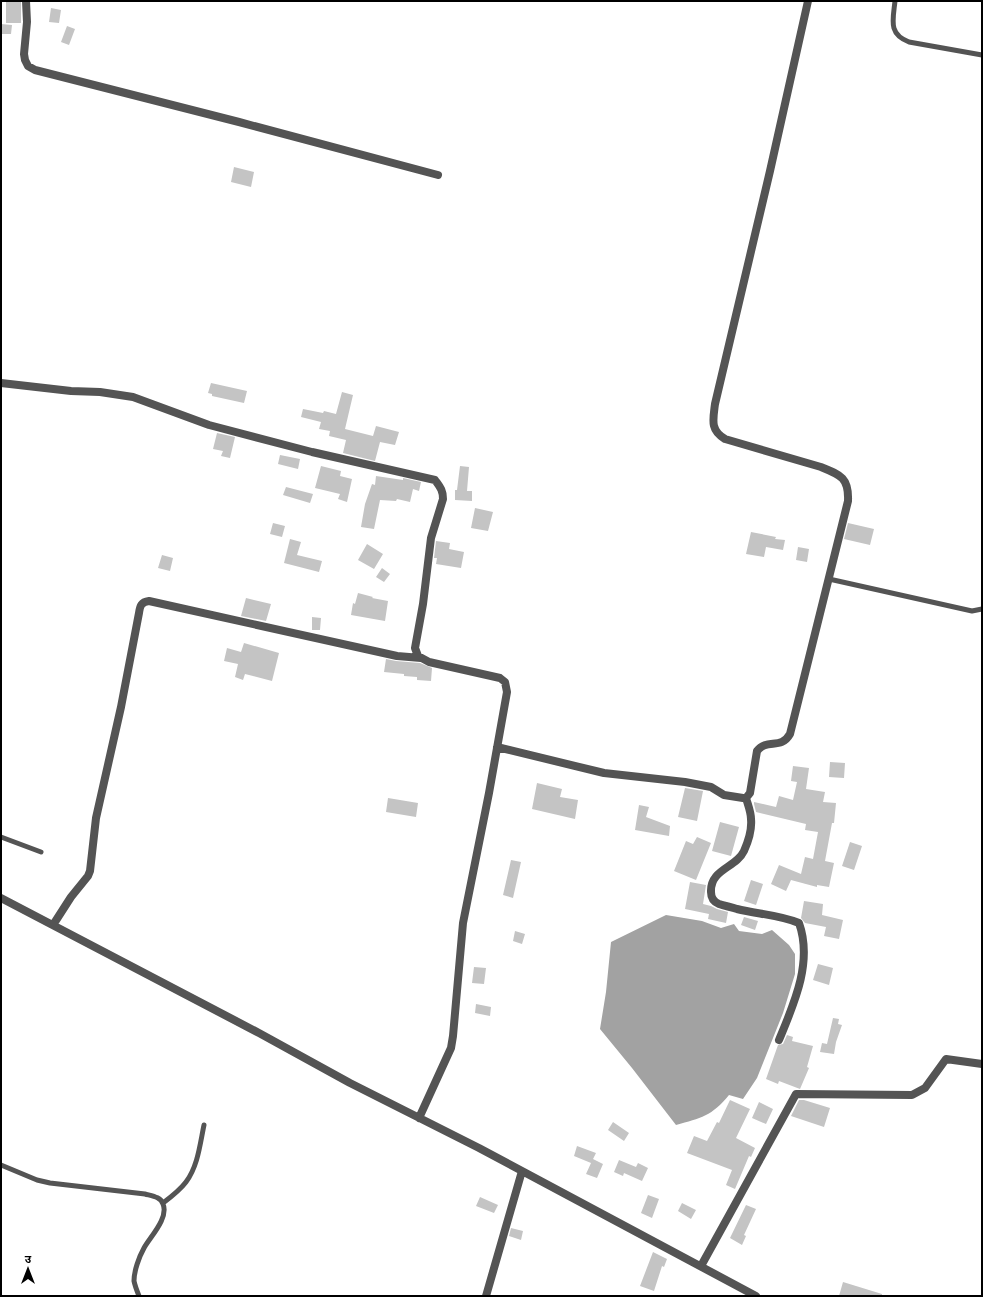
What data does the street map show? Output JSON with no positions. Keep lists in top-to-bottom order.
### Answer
{
  "north": "top"
}
